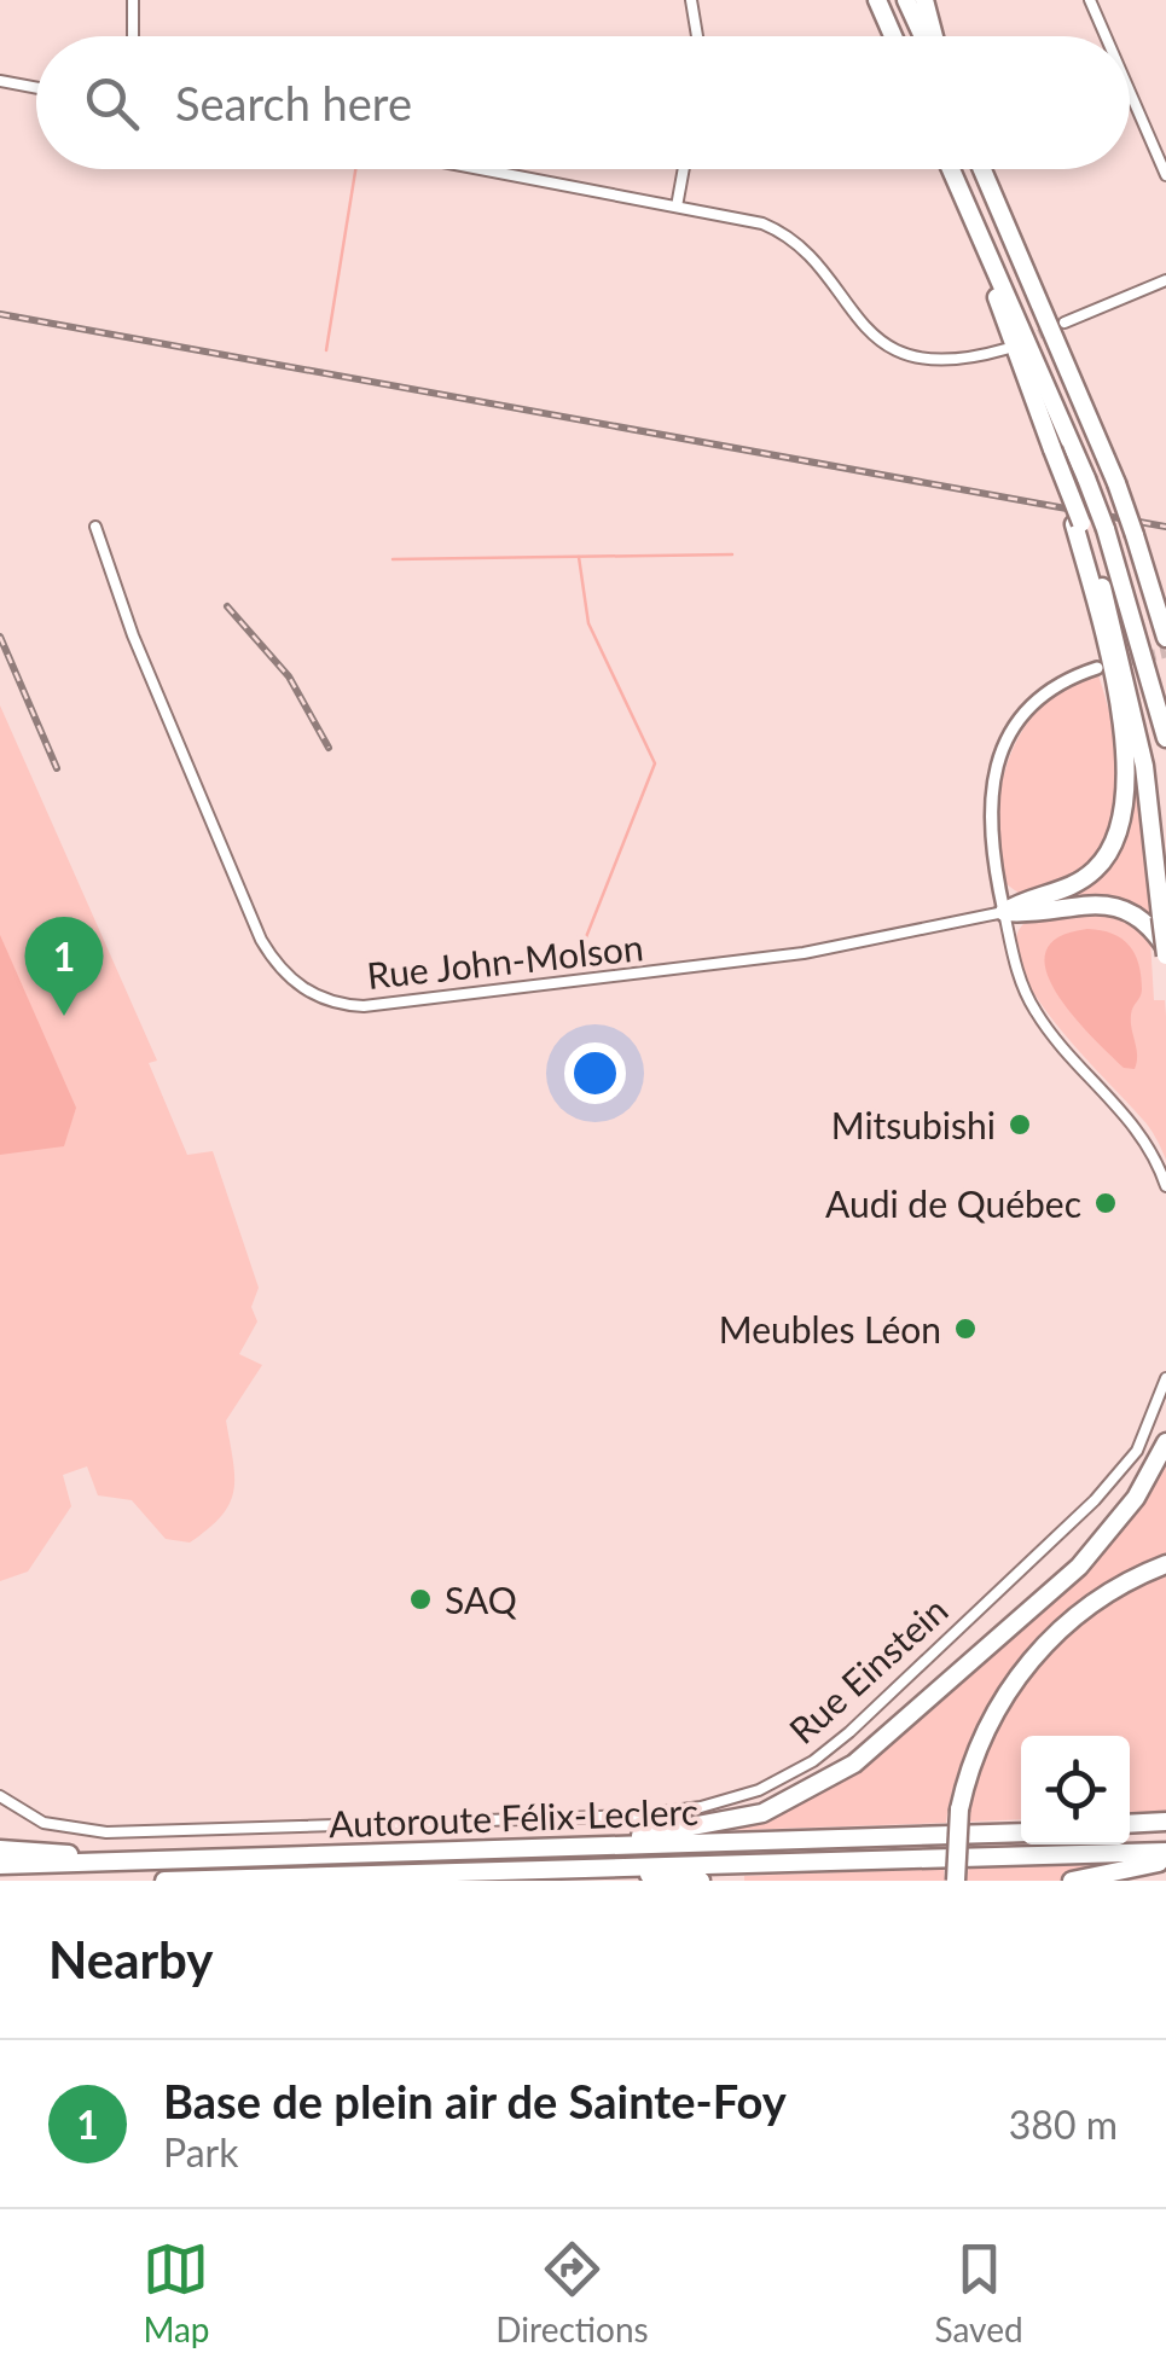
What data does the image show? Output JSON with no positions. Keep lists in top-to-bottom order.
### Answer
{
  "streets": {
    "highway": ["Autoroute Félix-Leclerc"],
    "street": ["Rue John-Molson", "Rue Einstein"]
  },
  "places": [
    "Mitsubishi",
    "Audi de Québec",
    "Meubles Léon",
    "SAQ"
  ],
  "page": {
    "search": "Search here",
    "pins": "1",
    "heading": "Nearby",
    "list": [
      {
        "mark": "1",
        "name": "Base de plein air de Sainte-Foy",
        "note": "Park",
        "value": "380 m"
      }
    ],
    "nav": ["Map", "Directions", "Saved"]
  }
}
